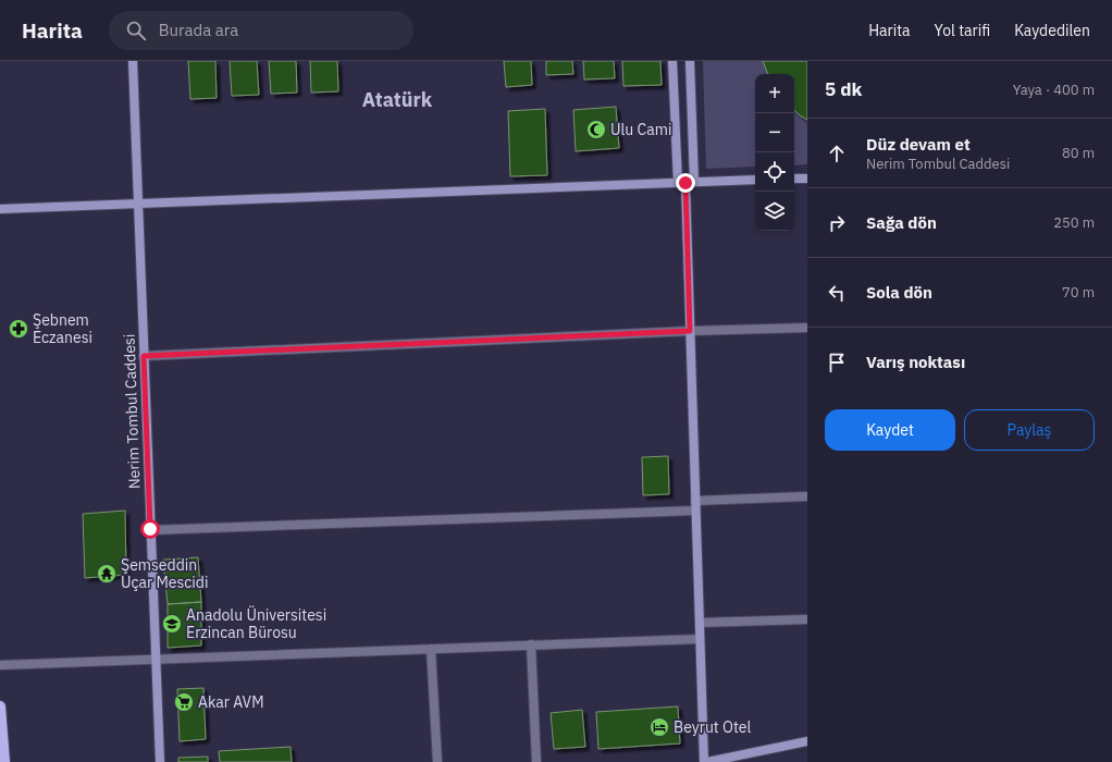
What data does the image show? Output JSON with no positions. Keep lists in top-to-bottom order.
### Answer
{
  "streets": {
    "street": ["Nerim Tombul Caddesi"]
  },
  "districts": ["Atatürk"],
  "places": {
    "mosque": ["Ulu Cami"],
    "pharmacy": ["Şebnem Eczanesi"],
    "temple": ["Şemseddin Uçar Mescidi"],
    "school or university": ["Anadolu Üniversitesi Erzincan Bürosu"],
    "supermarket": ["Akar AVM"],
    "hotel": ["Beyrut Otel"]
  },
  "page": {
    "header": "Harita",
    "search": "Burada ara",
    "nav": ["Harita", "Yol tarifi", "Kaydedilen"],
    "heading": ["5 dk", "Yaya · 400 m"],
    "map_buttons": ["+", "−"],
    "list": [
      ["Düz devam et", "Nerim Tombul Caddesi", "80 m"],
      ["Sağa dön", "250 m"],
      ["Sola dön", "70 m"],
      "Varış noktası"
    ],
    "buttons": ["Kaydet", "Paylaş"]
  }
}
